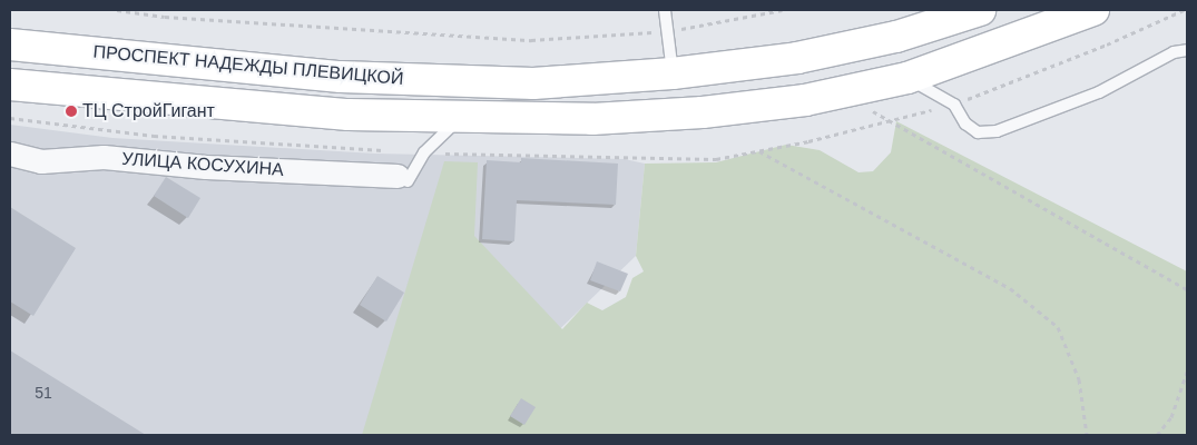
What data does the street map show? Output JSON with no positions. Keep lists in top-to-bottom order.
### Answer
{
  "streets": {
    "main road": ["ПРОСПЕКТ НАДЕЖДЫ ПЛЕВИЦКОЙ"],
    "street": ["УЛИЦА КОСУХИНА"]
  },
  "places": ["ТЦ СтройГигант"],
  "house_numbers": ["51"]
}
